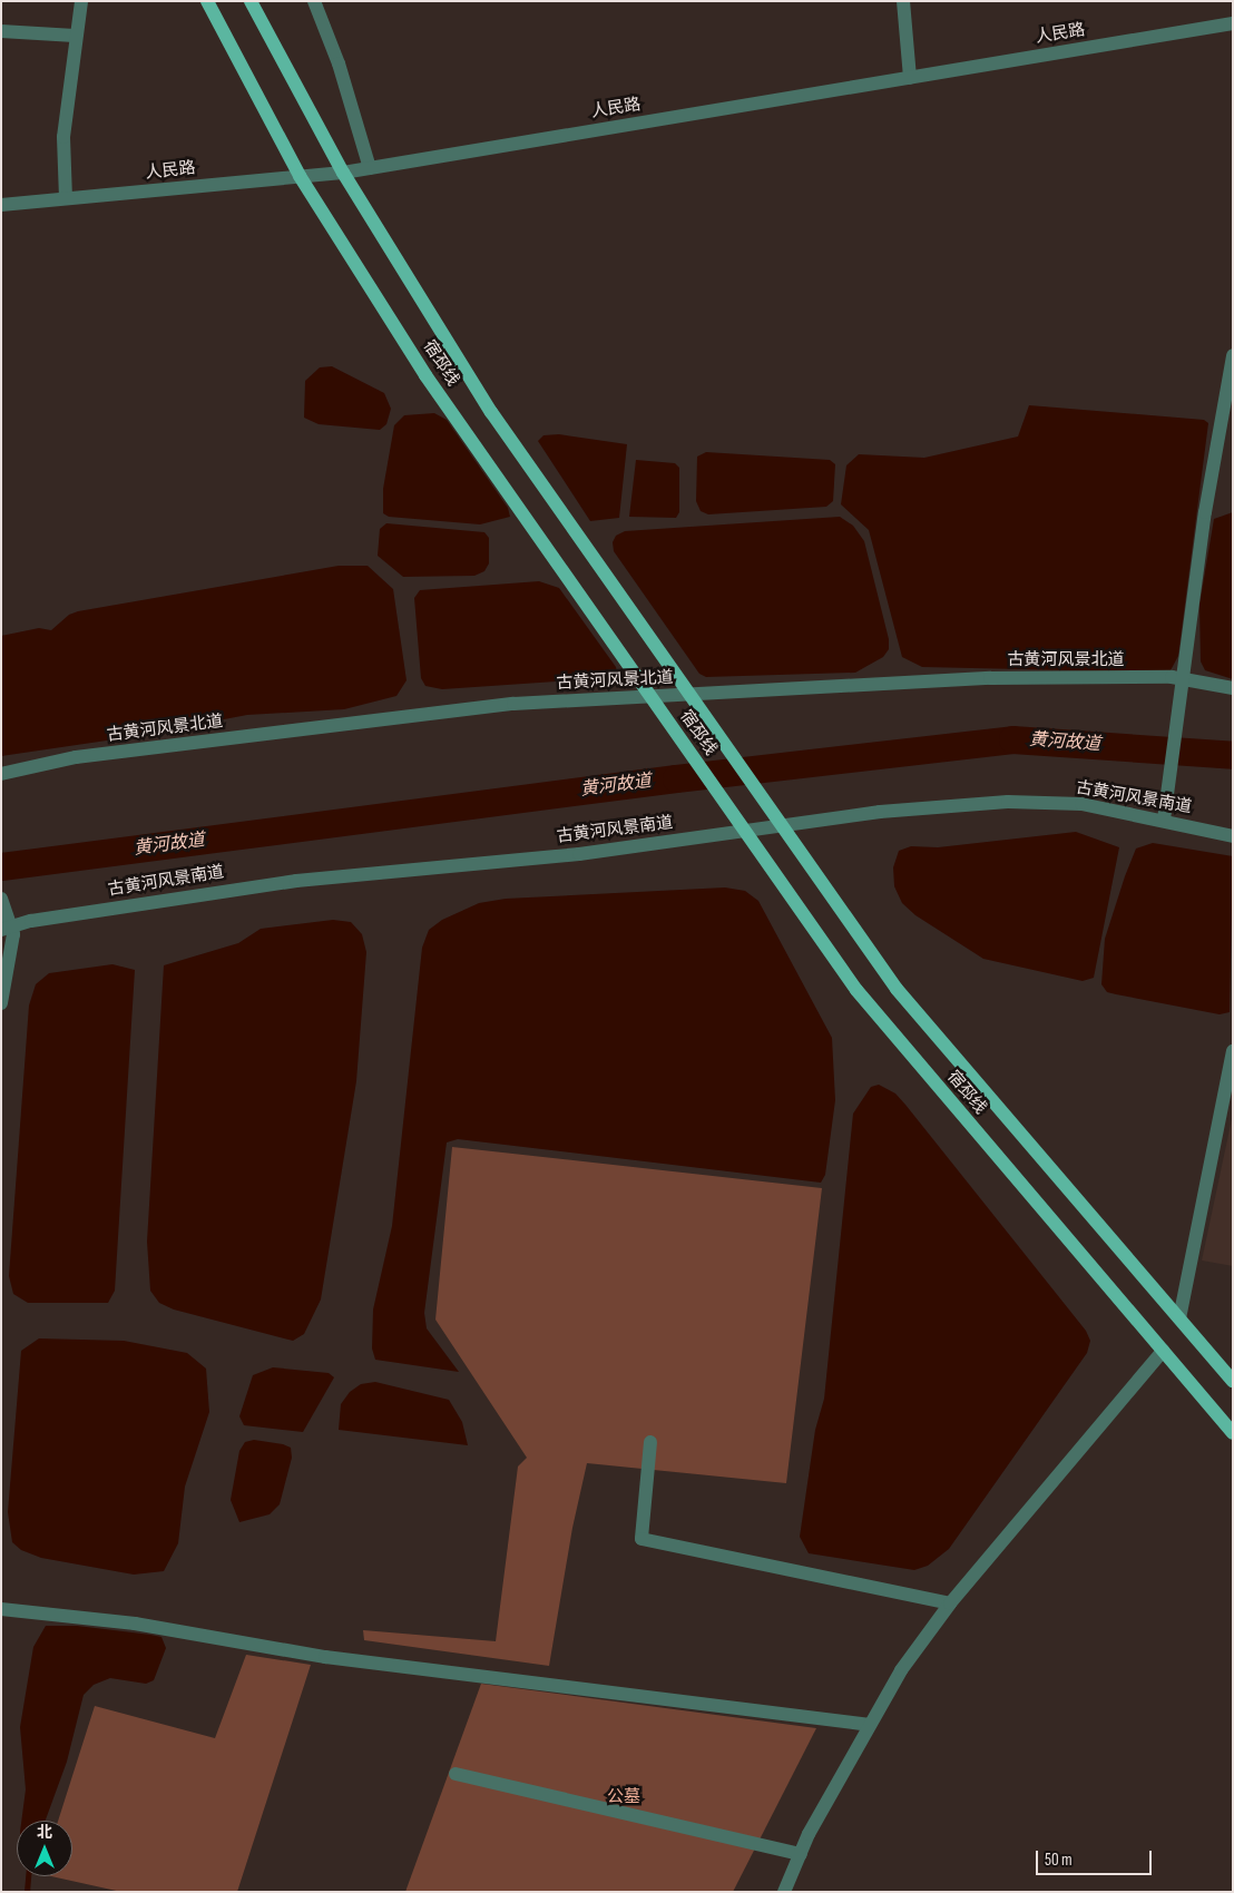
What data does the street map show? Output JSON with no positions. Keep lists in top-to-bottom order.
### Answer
{
  "streets": {
    "main road": ["宿邳线"],
    "street": ["人民路", "古黄河风景北道", "古黄河风景南道"]
  },
  "crossings": [
    ["人民路", "宿邳线"]
  ],
  "water": ["黄河故道"],
  "parks": ["公墓"],
  "scale_bar": "50 m",
  "north": "top"
}
